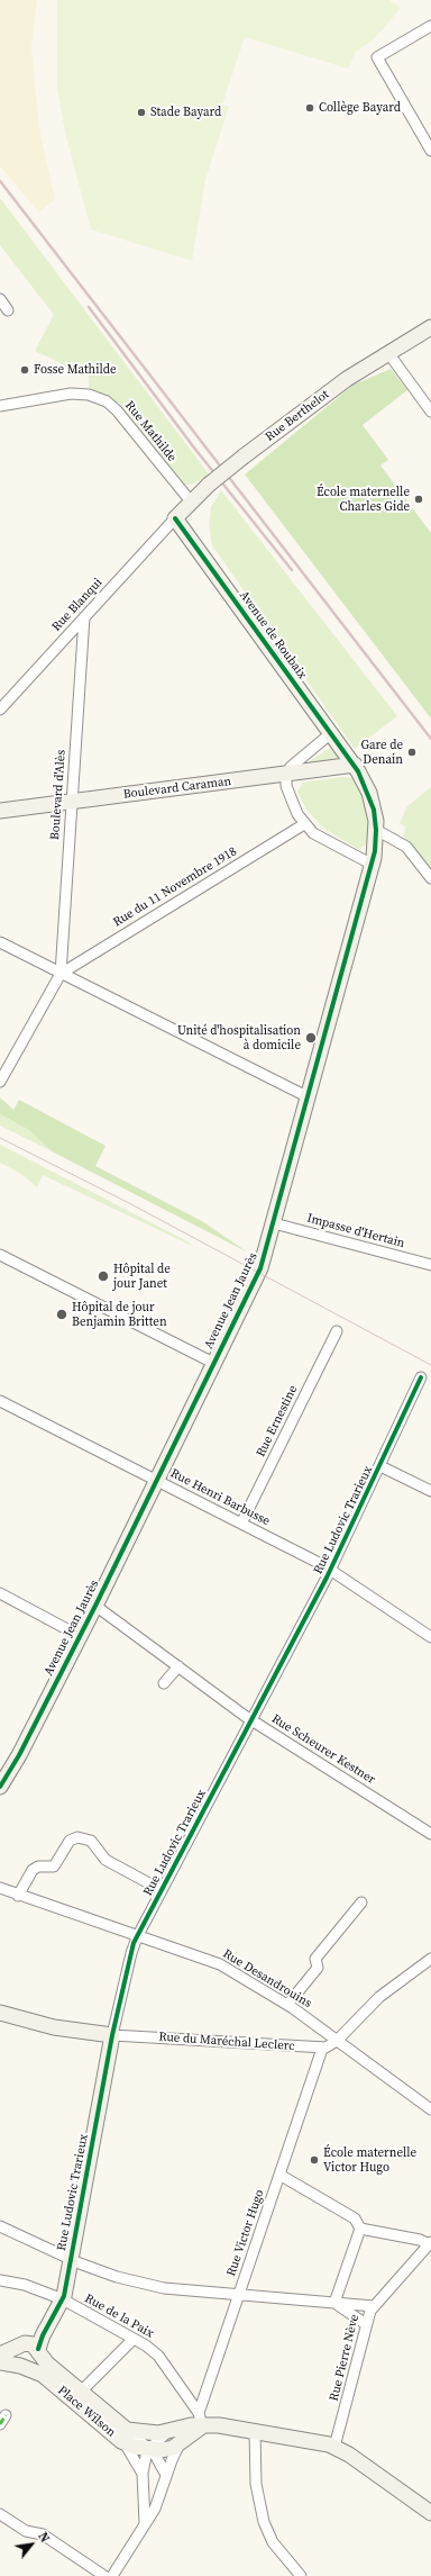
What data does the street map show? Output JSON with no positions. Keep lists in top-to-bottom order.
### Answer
{
  "streets": {
    "street": [
      "Rue Berthelot",
      "Rue Mathilde",
      "Rue Blanqui",
      "Avenue de Roubaix",
      "Boulevard Caraman",
      "Boulevard d'Alès",
      "Rue du 11 Novembre 1918",
      "Impasse d'Hertain",
      "Avenue Jean Jaurès",
      "Rue Ernestine",
      "Rue Henri Barbusse",
      "Rue Ludovic Trarieux",
      "Rue Scheurer Kestner",
      "Rue Desandrouins",
      "Rue du Maréchal Leclerc",
      "Rue Victor Hugo",
      "Rue de la Paix",
      "Rue Pierre Nève",
      "Place Wilson"
    ]
  },
  "crossings": [
    ["Rue Berthelot", "Rue Mathilde"],
    ["Rue Berthelot", "Rue Blanqui"],
    ["Rue Berthelot", "Avenue de Roubaix"],
    ["Rue Blanqui", "Avenue de Roubaix"],
    ["Rue Blanqui", "Boulevard d'Alès"],
    ["Avenue de Roubaix", "Boulevard Caraman"],
    ["Avenue de Roubaix", "Avenue Jean Jaurès"],
    ["Boulevard Caraman", "Boulevard d'Alès"],
    ["Boulevard Caraman", "Avenue Jean Jaurès"],
    ["Boulevard d'Alès", "Rue du 11 Novembre 1918"],
    ["Impasse d'Hertain", "Avenue Jean Jaurès"],
    ["Avenue Jean Jaurès", "Rue Henri Barbusse"],
    ["Avenue Jean Jaurès", "Rue Scheurer Kestner"],
    ["Rue Ernestine", "Rue Henri Barbusse"],
    ["Rue Henri Barbusse", "Rue Ludovic Trarieux"],
    ["Rue Ludovic Trarieux", "Rue Scheurer Kestner"],
    ["Rue Ludovic Trarieux", "Rue Desandrouins"],
    ["Rue Ludovic Trarieux", "Rue du Maréchal Leclerc"],
    ["Rue Ludovic Trarieux", "Rue de la Paix"],
    ["Rue Ludovic Trarieux", "Place Wilson"],
    ["Rue du Maréchal Leclerc", "Rue Victor Hugo"],
    ["Rue Victor Hugo", "Rue de la Paix"],
    ["Rue Victor Hugo", "Place Wilson"],
    ["Rue de la Paix", "Place Wilson"]
  ],
  "places": [
    "Collège Bayard",
    "Stade Bayard",
    "Fosse Mathilde",
    "École maternelle Charles Gide",
    "Gare de Denain",
    "Unité d'hospitalisation à domicile",
    "Hôpital de jour Janet",
    "Hôpital de jour Benjamin Britten",
    "École maternelle Victor Hugo"
  ],
  "north": "top right"
}
